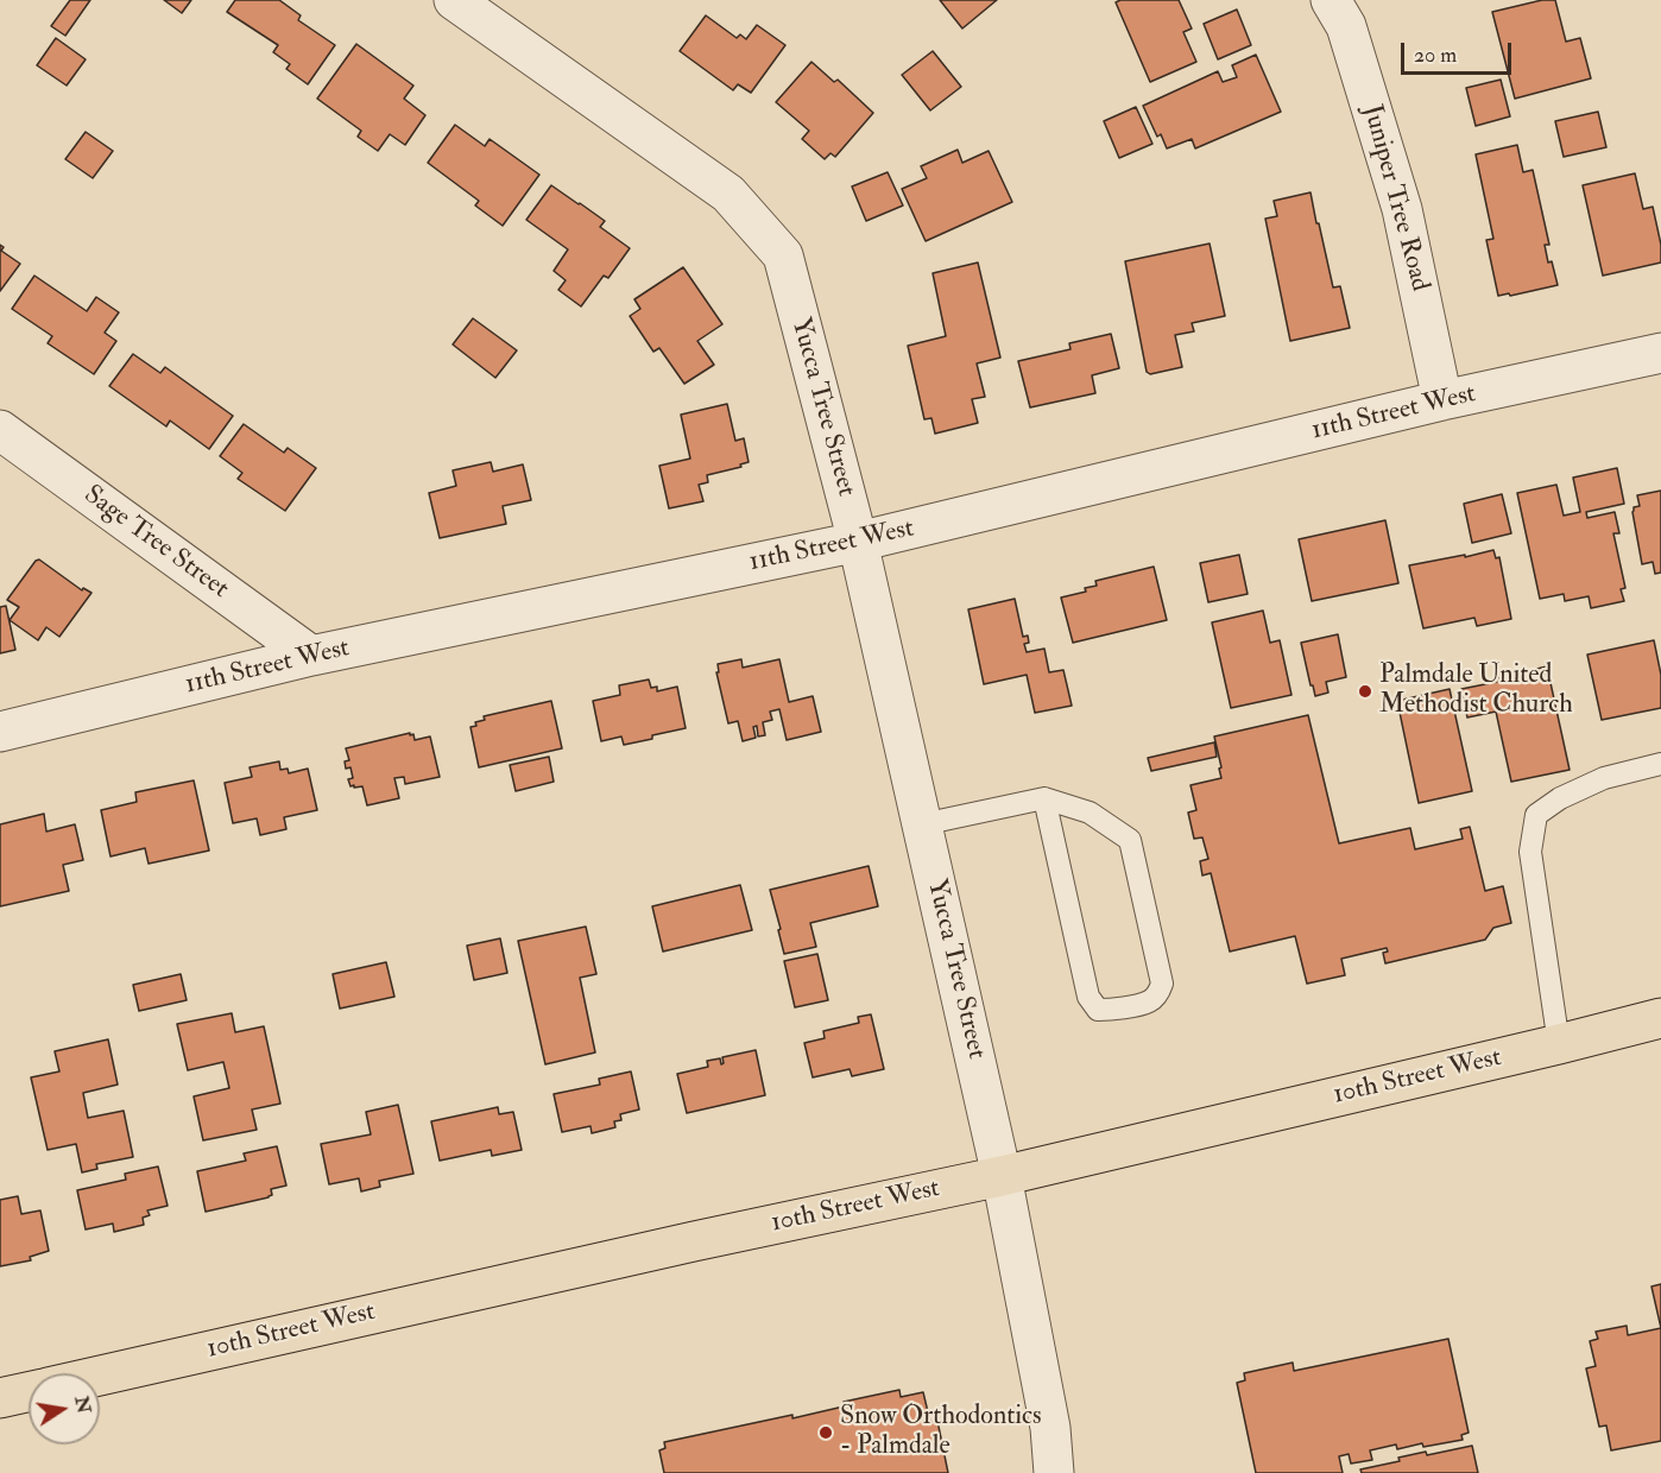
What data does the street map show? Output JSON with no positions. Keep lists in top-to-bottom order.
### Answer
{
  "streets": {
    "main road": ["10th Street West"],
    "street": [
      "Juniper Tree Road",
      "Yucca Tree Street",
      "11th Street West",
      "Sage Tree Street"
    ]
  },
  "crossings": [
    ["Juniper Tree Road", "11th Street West"],
    ["Yucca Tree Street", "11th Street West"],
    ["Yucca Tree Street", "10th Street West"],
    ["11th Street West", "Sage Tree Street"]
  ],
  "places": ["Palmdale United Methodist Church", "Snow Orthodontics - Palmdale"],
  "scale_bar": "20 m",
  "north": "right"
}
